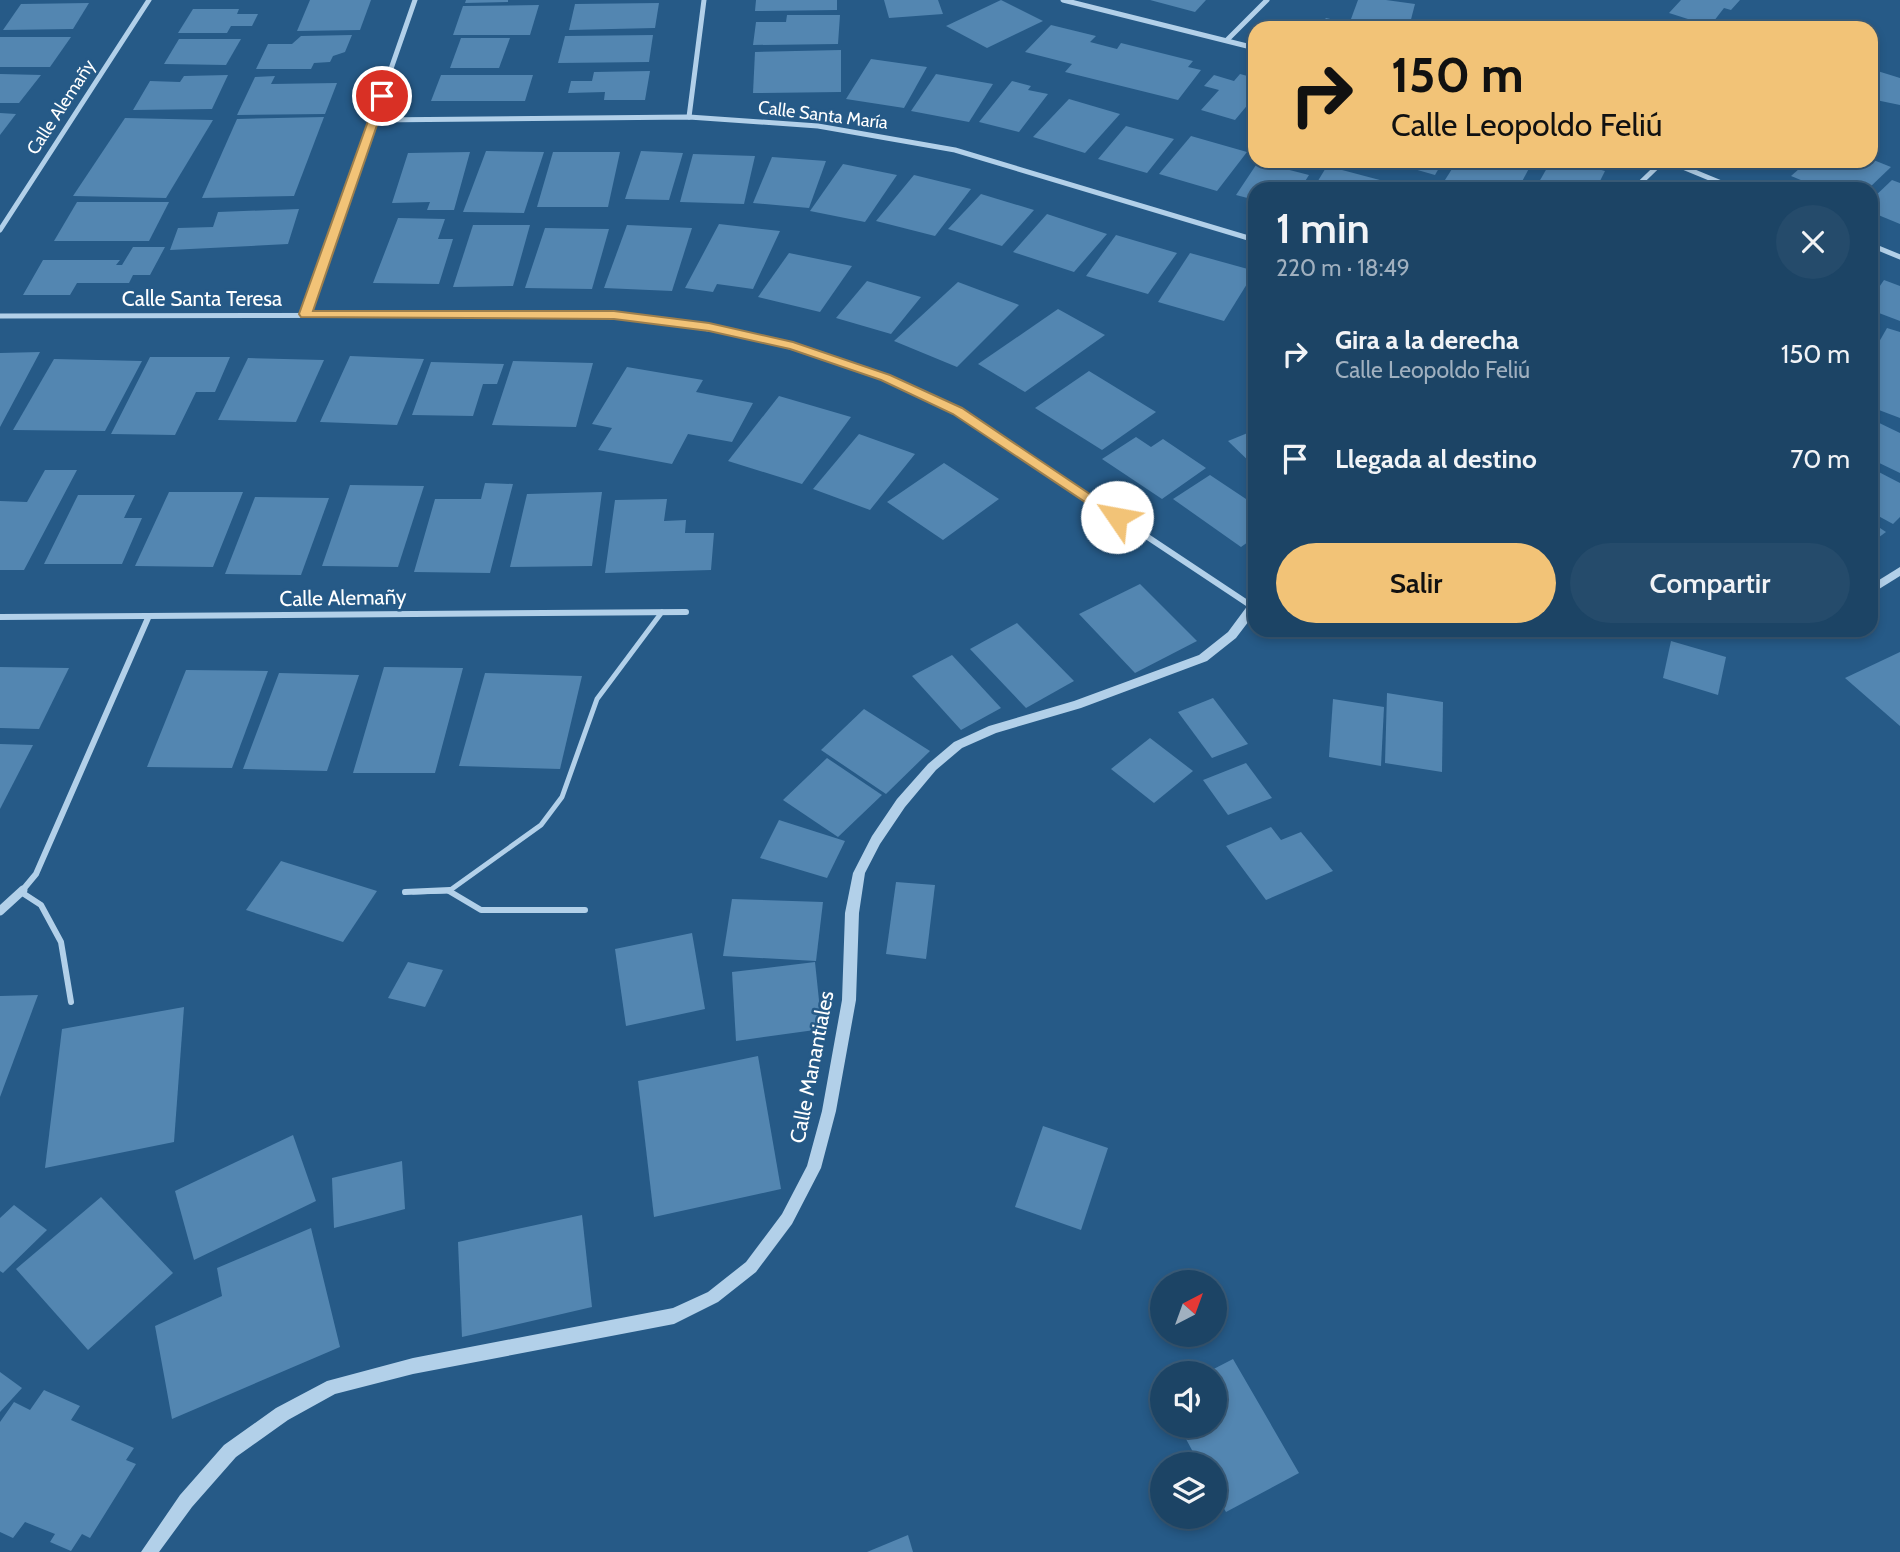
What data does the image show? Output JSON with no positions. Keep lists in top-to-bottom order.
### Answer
{
  "streets": {
    "street": [
      "Calle Alemañy",
      "Calle Santa María",
      "Calle Santa Teresa",
      "Calle Manantiales"
    ]
  },
  "north": "top right",
  "page": {
    "turn": ["150 m", "Calle Leopoldo Feliú"],
    "heading": ["1 min", "220 m · 18:49"],
    "list": [
      {
        "name": "Gira a la derecha",
        "note": "Calle Leopoldo Feliú",
        "value": "150 m"
      },
      {
        "name": "Llegada al destino",
        "value": "70 m"
      }
    ],
    "buttons": ["Salir", "Compartir"]
  }
}
